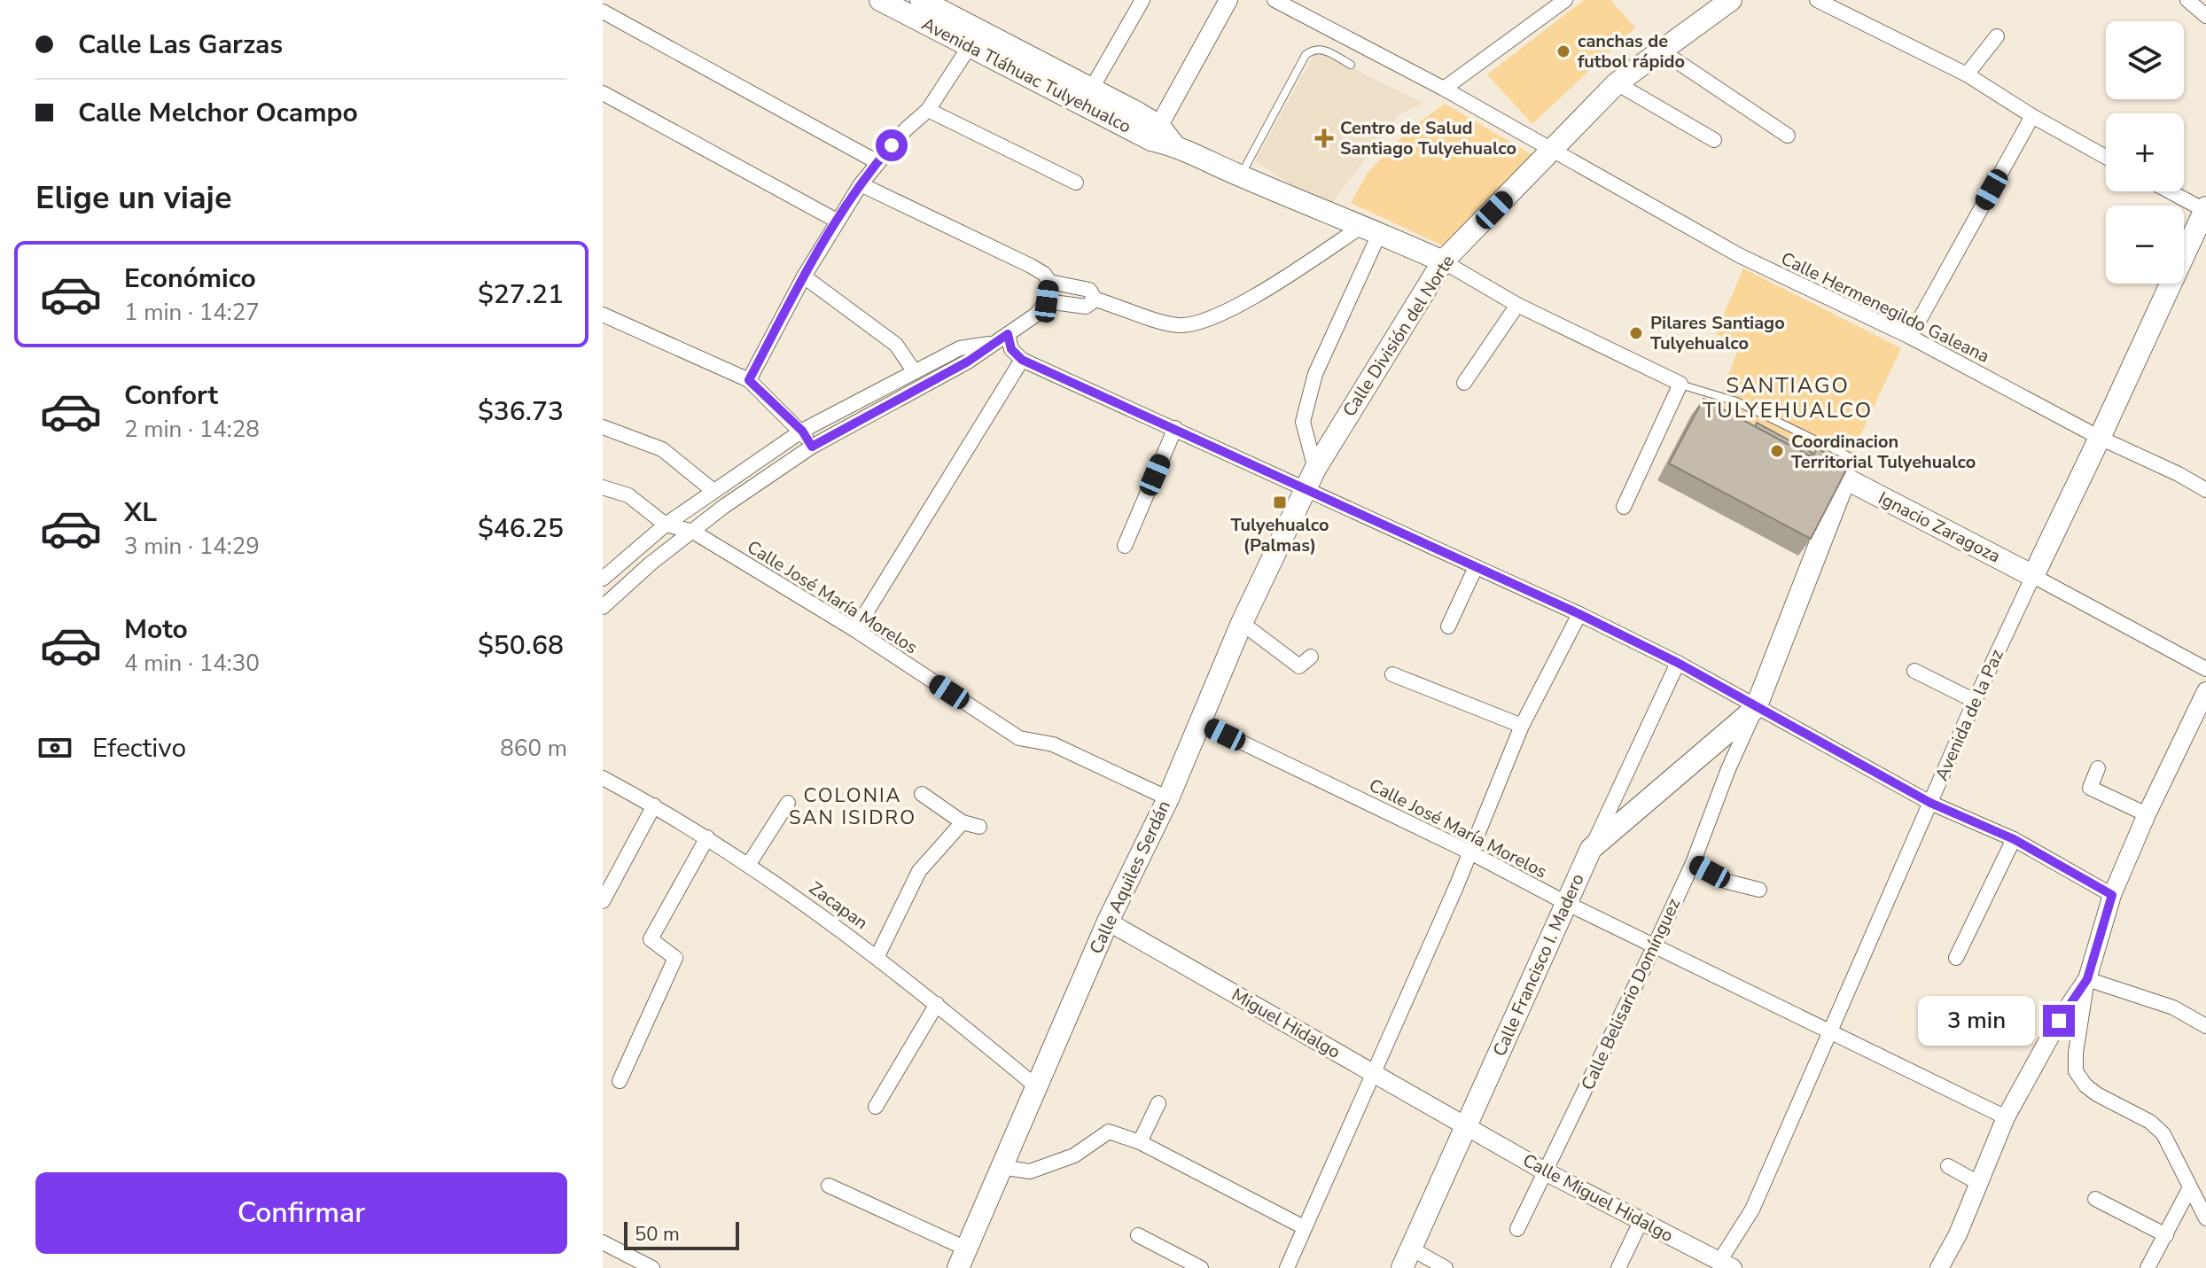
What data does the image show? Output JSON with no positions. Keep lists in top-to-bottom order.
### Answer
{
  "streets": {
    "main road": [
      "Avenida Tláhuac Tulyehualco",
      "Calle División del Norte",
      "Ignacio Zaragoza",
      "Avenida de la Paz",
      "Calle Aquiles Serdán",
      "Calle Francisco I. Madero",
      "Calle Belisario Domínguez"
    ],
    "street": [
      "Calle Hermenegildo Galeana",
      "Calle José María Morelos",
      "Zacapan",
      "Miguel Hidalgo",
      "Calle Miguel Hidalgo"
    ]
  },
  "crossings": [
    ["Avenida Tláhuac Tulyehualco", "Calle División del Norte"],
    ["Calle Hermenegildo Galeana", "Calle División del Norte"],
    ["Calle Hermenegildo Galeana", "Avenida de la Paz"],
    ["Calle División del Norte", "Calle Aquiles Serdán"],
    ["Ignacio Zaragoza", "Avenida de la Paz"],
    ["Ignacio Zaragoza", "Calle Belisario Domínguez"],
    ["Calle José María Morelos", "Avenida de la Paz"],
    ["Calle José María Morelos", "Calle Aquiles Serdán"],
    ["Calle José María Morelos", "Calle Francisco I. Madero"],
    ["Calle José María Morelos", "Calle Belisario Domínguez"],
    ["Avenida de la Paz", "Calle Miguel Hidalgo"],
    ["Calle Aquiles Serdán", "Zacapan"],
    ["Calle Aquiles Serdán", "Miguel Hidalgo"],
    ["Calle Francisco I. Madero", "Miguel Hidalgo"],
    ["Calle Francisco I. Madero", "Calle Miguel Hidalgo"],
    ["Calle Belisario Domínguez", "Calle Miguel Hidalgo"],
    ["Miguel Hidalgo", "Calle Miguel Hidalgo"]
  ],
  "districts": ["SANTIAGO TULYEHUALCO", "COLONIA SAN ISIDRO"],
  "places": {
    "other": ["canchas de futbol rápido", "Pilares Santiago Tulyehualco", "Coordinacion Territorial Tulyehualco"],
    "health": ["Centro de Salud Santiago Tulyehualco"],
    "transit": ["Tulyehualco (Palmas)"]
  },
  "scale_bar": "50 m",
  "page": {
    "banner": ["Calle Las Garzas", "Calle Melchor Ocampo"],
    "map_buttons": ["+", "−"],
    "heading": "Elige un viaje",
    "list": [
      {
        "name": "Económico",
        "note": "1 min · 14:27",
        "value": "$27.21"
      },
      {
        "name": "Confort",
        "note": "2 min · 14:28",
        "value": "$36.73"
      },
      {
        "name": "XL",
        "note": "3 min · 14:29",
        "value": "$46.25"
      },
      {
        "name": "Moto",
        "note": "4 min · 14:30",
        "value": "$50.68"
      }
    ],
    "pay": ["Efectivo", "860 m"],
    "bubble": "3 min",
    "buttons": "Confirmar",
    "scale": "50 m"
  }
}
